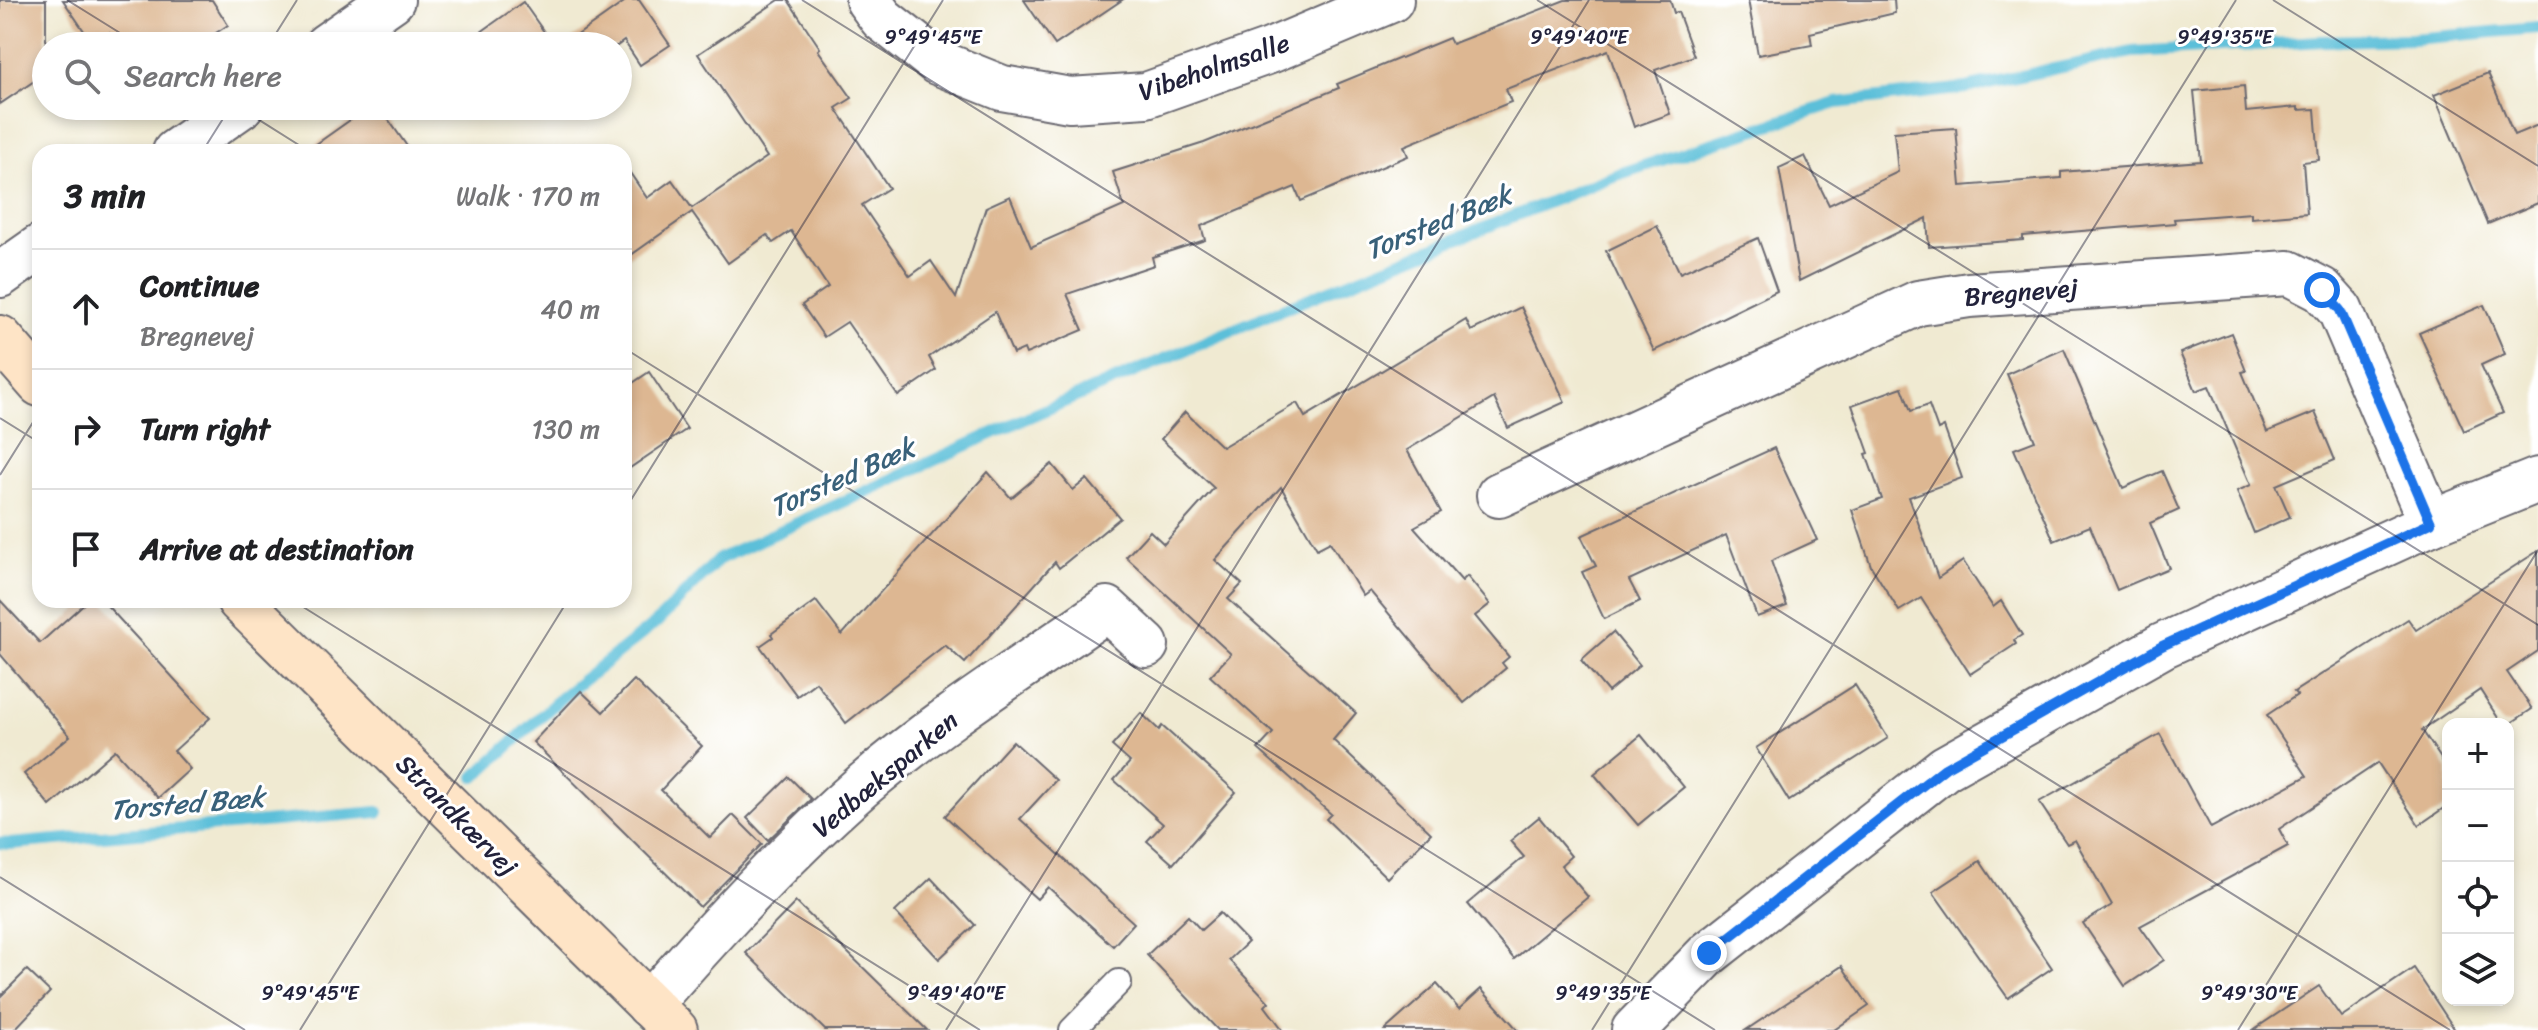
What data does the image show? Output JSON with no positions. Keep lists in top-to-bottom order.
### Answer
{
  "streets": {
    "main road": ["Strandkærvej"],
    "street": ["Vibeholmsalle", "Bregnevej", "Vedbæksparken"]
  },
  "crossings": [
    ["Vedbæksparken", "Strandkærvej"]
  ],
  "water": ["Torsted Bæk"],
  "page": {
    "search": "Search here",
    "heading": ["3 min", "Walk · 170 m"],
    "list": [
      ["Continue", "Bregnevej", "40 m"],
      ["Turn right", "130 m"],
      "Arrive at destination"
    ],
    "map_buttons": ["+", "−"]
  },
  "coordinates": [
    "9°49'45\"E",
    "9°49'40\"E",
    "9°49'35\"E",
    "9°49'30\"E"
  ]
}
